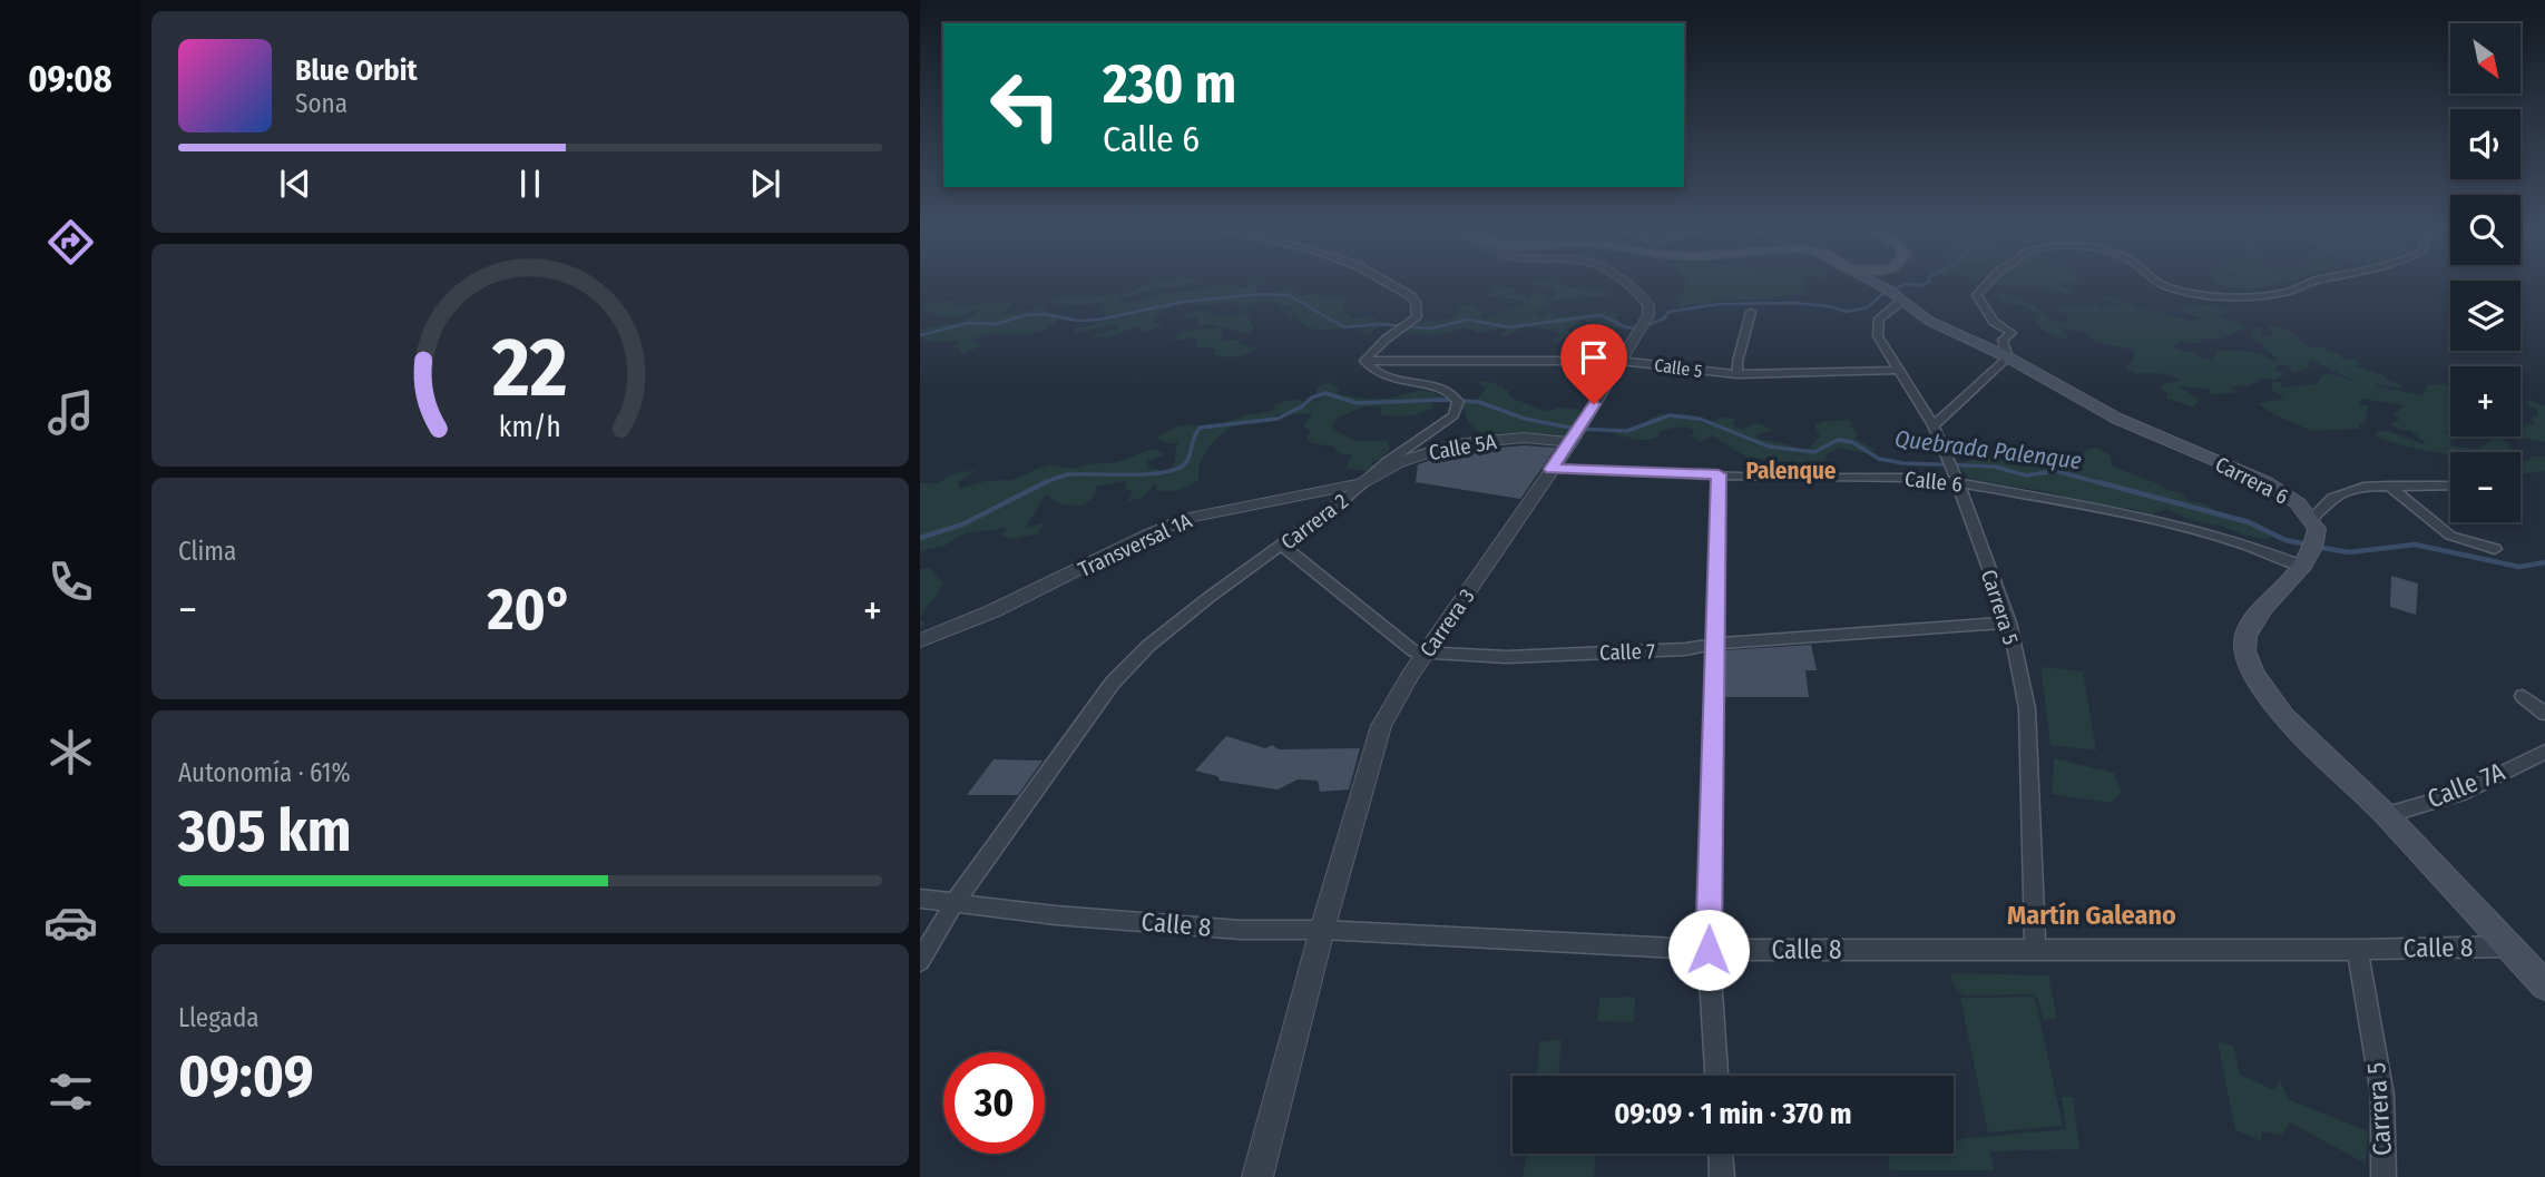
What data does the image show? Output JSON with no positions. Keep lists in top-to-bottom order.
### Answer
{
  "streets": {
    "main road": ["Carrera 6"],
    "street": [
      "Calle 5",
      "Calle 5A",
      "Calle 6",
      "Carrera 2",
      "Transversal 1A",
      "Carrera 5",
      "Carrera 3",
      "Calle 7",
      "Calle 7A",
      "Calle 8"
    ]
  },
  "crossings": [
    ["Calle 5", "Carrera 2"],
    ["Calle 5", "Carrera 5"],
    ["Calle 5", "Carrera 3"],
    ["Calle 5A", "Carrera 2"],
    ["Calle 5A", "Transversal 1A"],
    ["Calle 5A", "Carrera 3"],
    ["Carrera 6", "Carrera 5"],
    ["Calle 6", "Carrera 5"],
    ["Calle 6", "Carrera 3"],
    ["Carrera 2", "Transversal 1A"],
    ["Carrera 2", "Calle 7"],
    ["Carrera 2", "Calle 8"],
    ["Carrera 5", "Calle 7"],
    ["Carrera 5", "Calle 8"],
    ["Carrera 3", "Calle 7"],
    ["Carrera 3", "Calle 8"]
  ],
  "districts": ["Palenque", "Martín Galeano"],
  "water": ["Quebrada Palenque"],
  "north": "bottom right",
  "page": {
    "tabs": "09:08",
    "map_buttons": ["+", "−"],
    "turn": ["230 m", "Calle 6"],
    "song": ["Blue Orbit", "Sona"],
    "tile": [
      "Clima",
      ["Autonomía · 61%", "305 km"],
      ["Llegada", "09:09"]
    ],
    "heat": ["−", "20°", "+"],
    "limit": "30",
    "trip": "09:09 · 1 min · 370 m",
    "gauge": ["22", "km/h"]
  }
}
